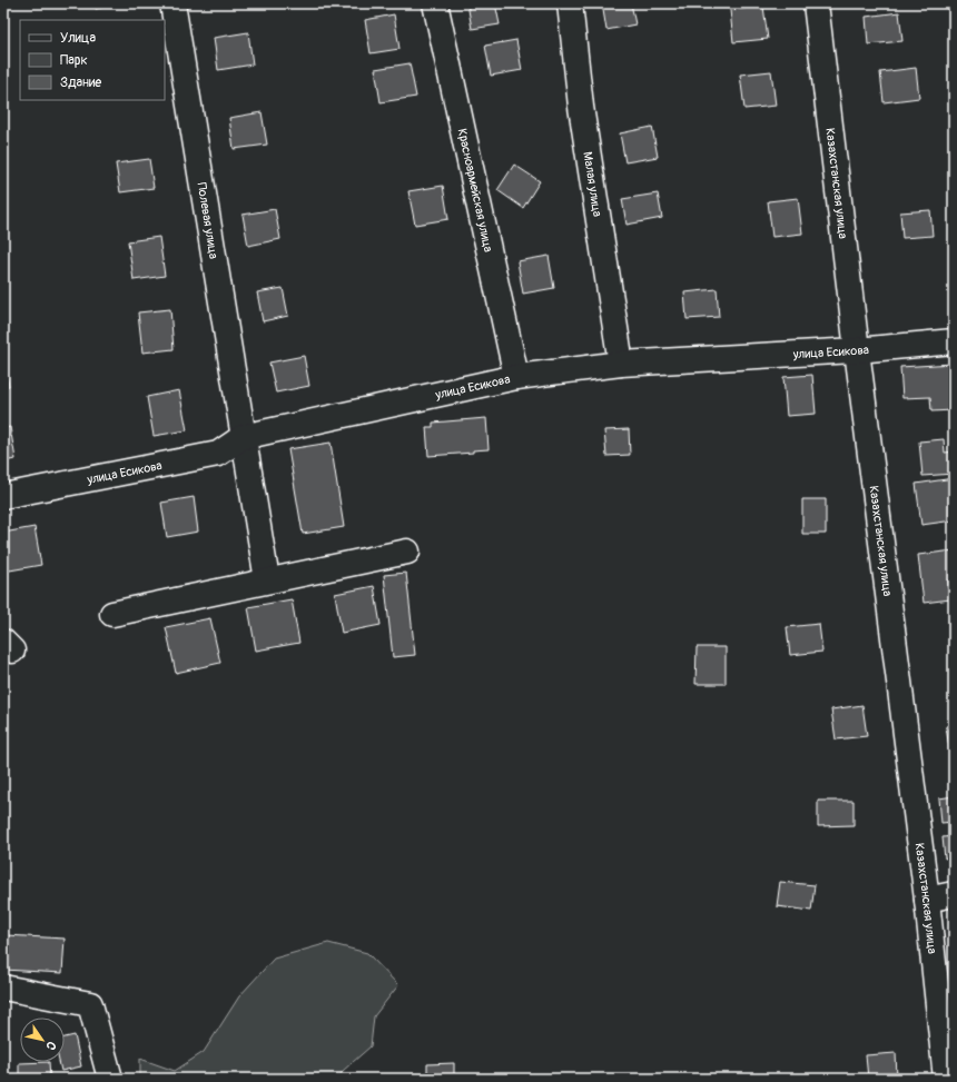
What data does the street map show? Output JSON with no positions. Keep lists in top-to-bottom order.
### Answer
{
  "streets": {
    "street": [
      "Малая улица",
      "Казахстанская улица",
      "Красноармейская улица",
      "Полевая улица",
      "улица Есикова"
    ]
  },
  "crossings": [
    ["Малая улица", "улица Есикова"],
    ["Казахстанская улица", "улица Есикова"],
    ["Красноармейская улица", "улица Есикова"],
    ["Полевая улица", "улица Есикова"]
  ],
  "legend": ["Улица", "Парк", "Здание"],
  "north": "bottom right"
}
